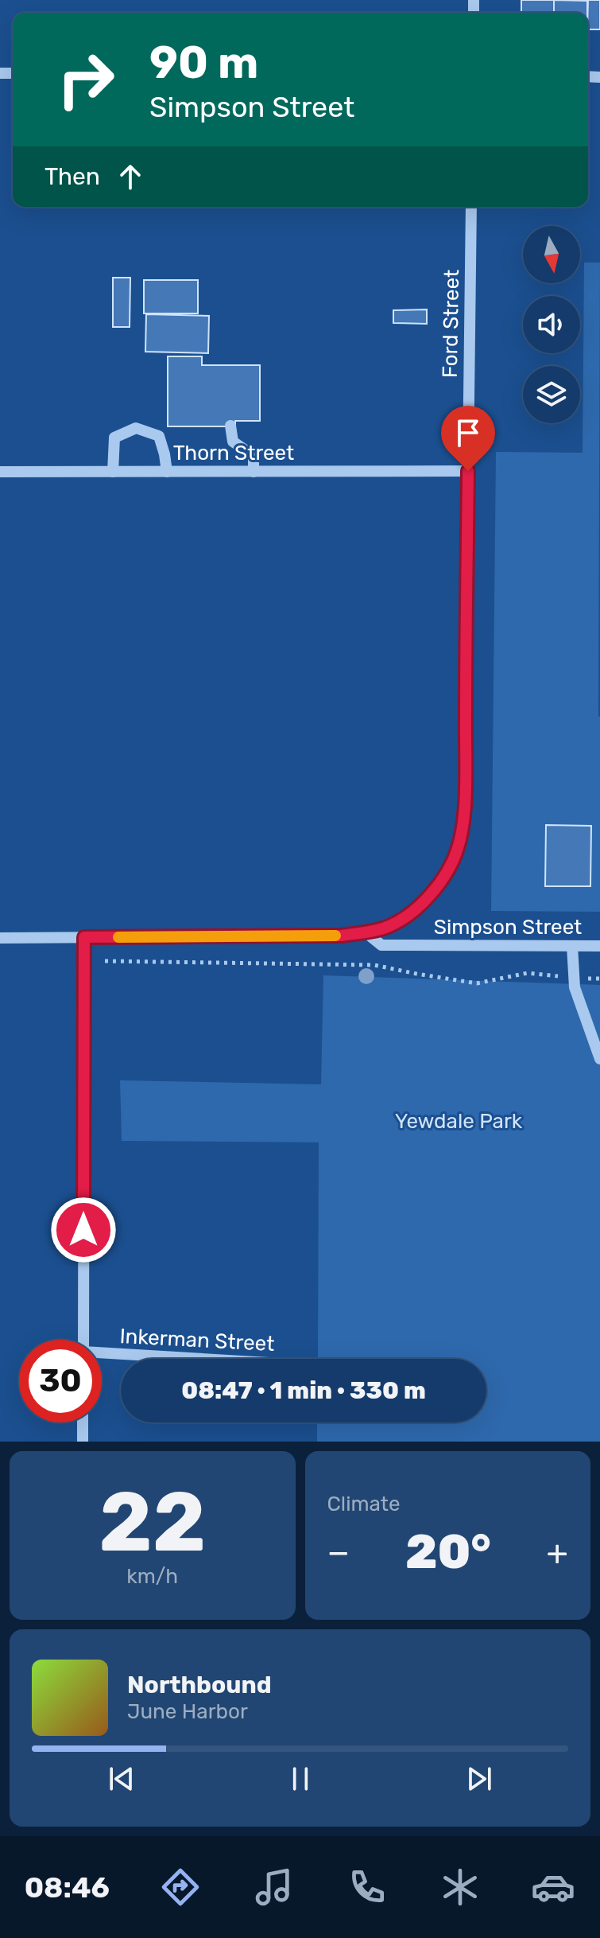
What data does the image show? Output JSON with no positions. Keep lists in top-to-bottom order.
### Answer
{
  "streets": {
    "street": [
      "Ford Street",
      "Thorn Street",
      "Simpson Street",
      "Inkerman Street"
    ]
  },
  "crossings": [
    ["Ford Street", "Thorn Street"],
    ["Ford Street", "Simpson Street"]
  ],
  "parks": ["Yewdale Park"],
  "north": "bottom",
  "page": {
    "turn": ["90 m", "Simpson Street"],
    "then": "Then",
    "limit": "30",
    "trip": "08:47 · 1 min · 330 m",
    "tile": [
      ["22", "km/h"],
      "Climate"
    ],
    "heat": ["−", "20°", "+"],
    "song": ["Northbound", "June Harbor"],
    "tabs": "08:46"
  }
}
